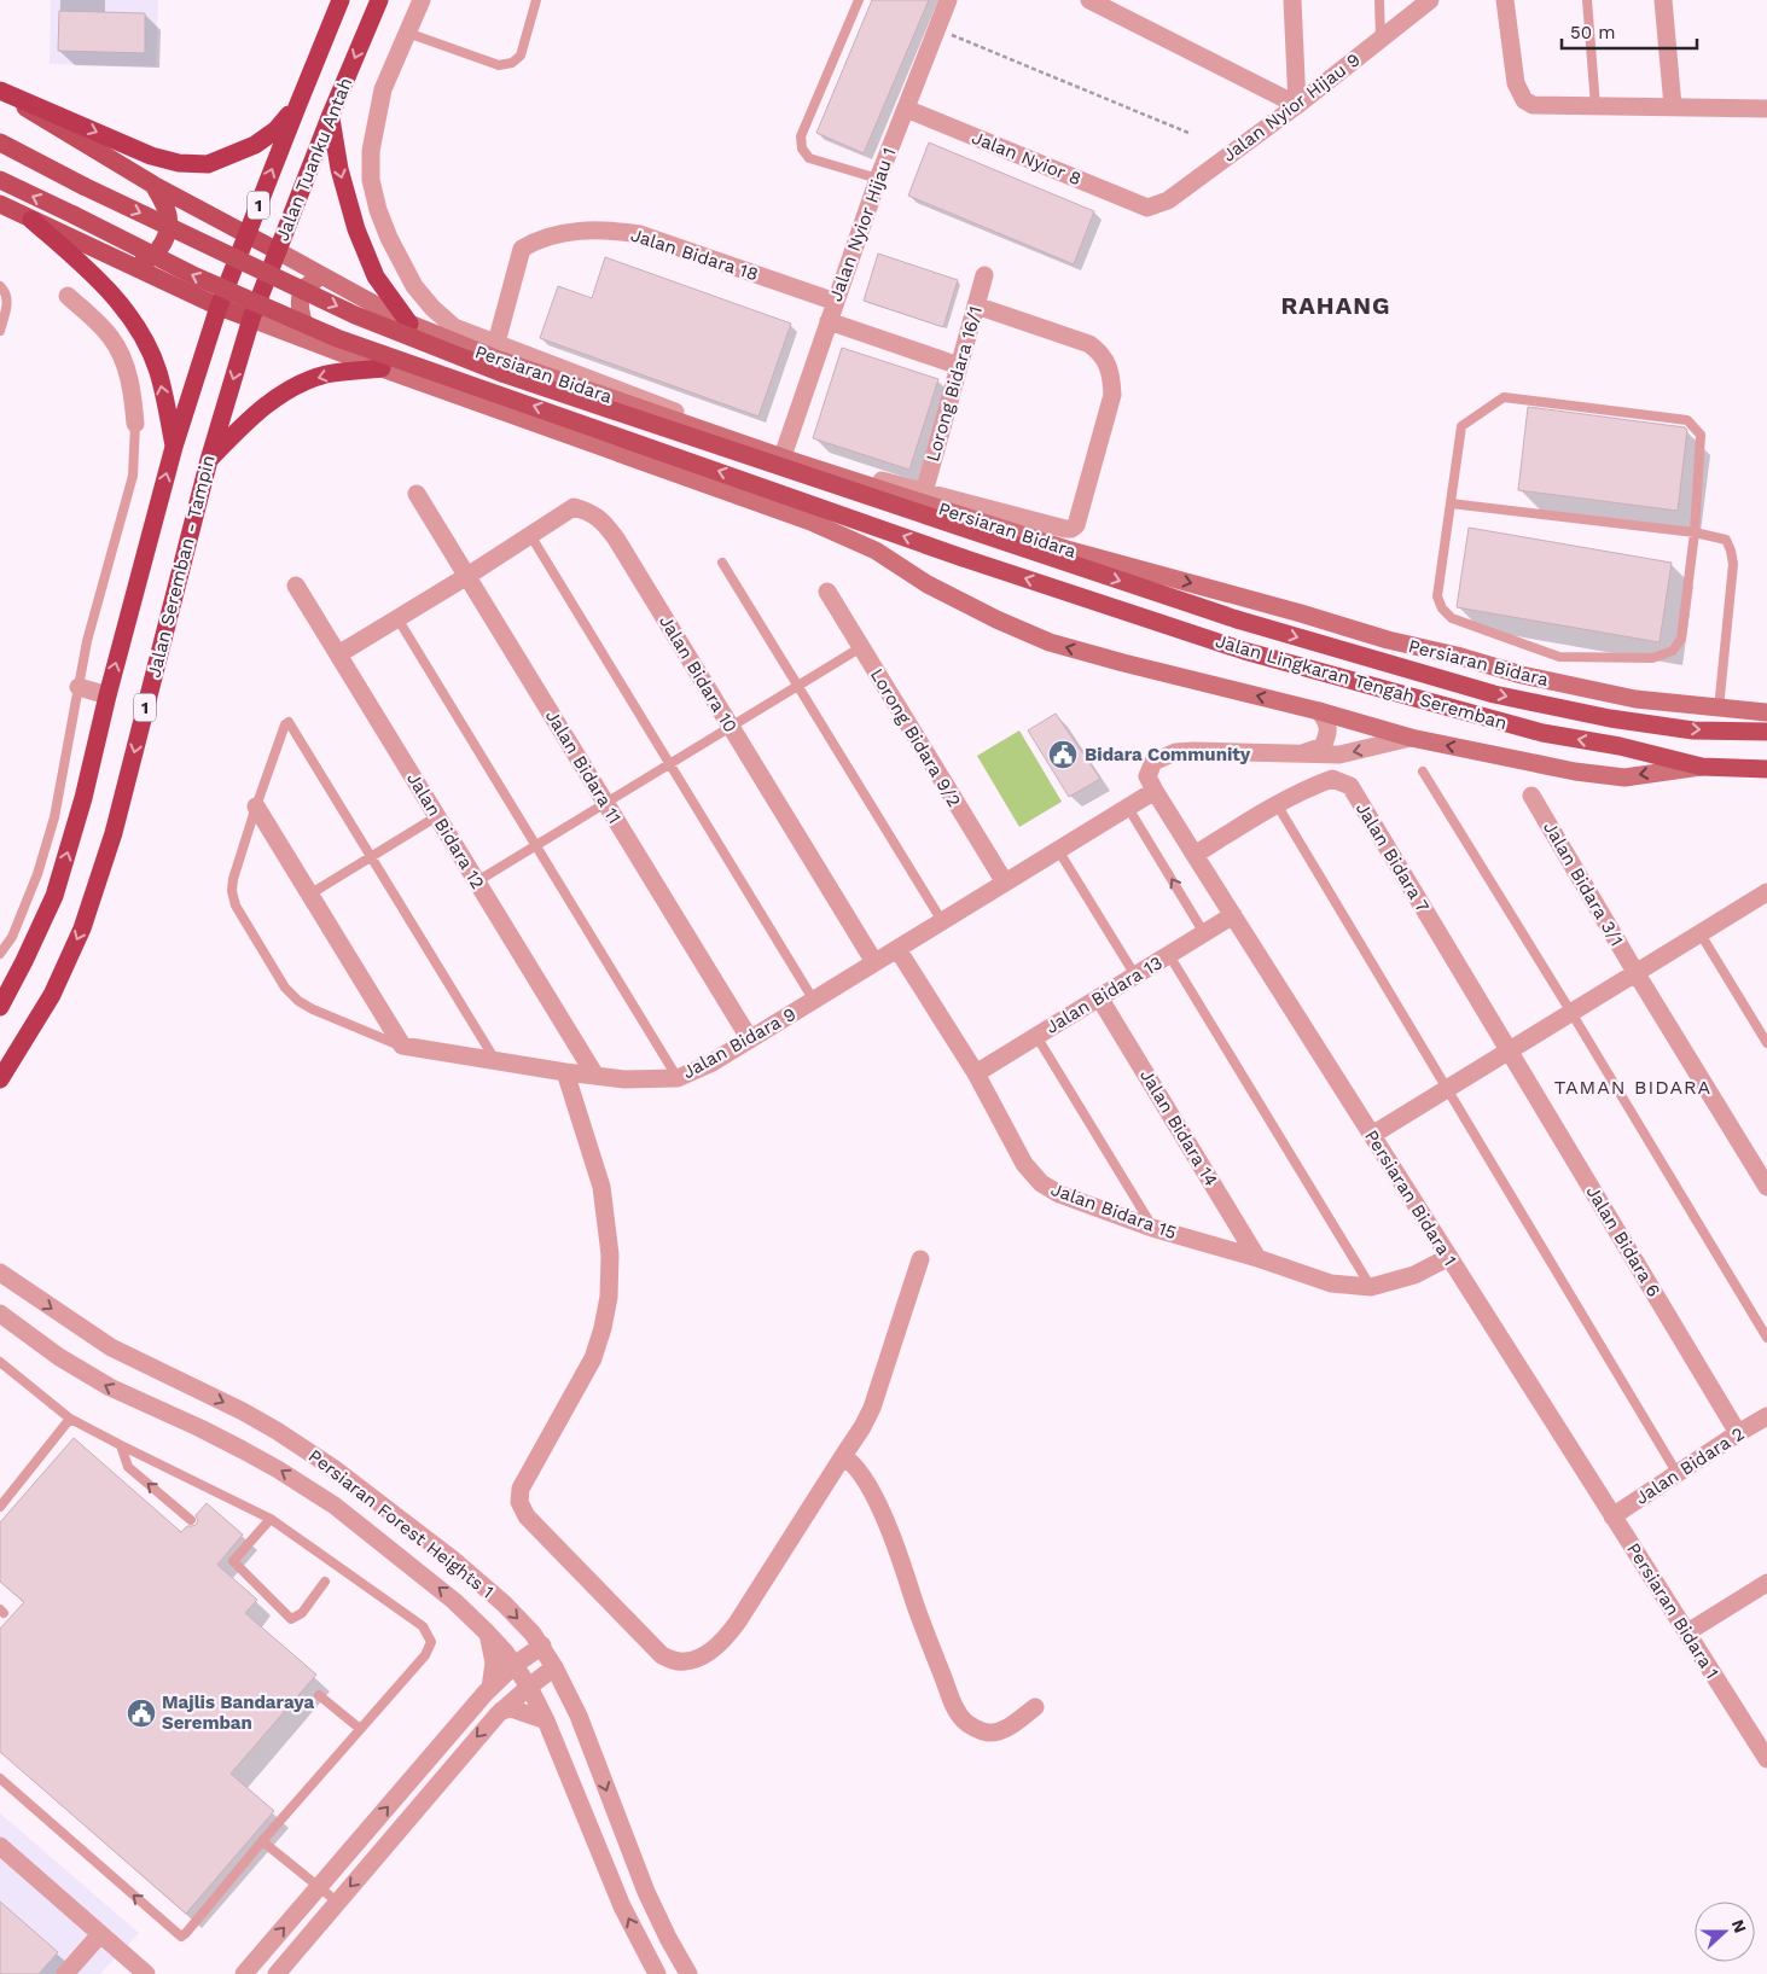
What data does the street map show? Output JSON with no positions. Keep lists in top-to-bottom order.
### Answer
{
  "streets": {
    "highway": ["Jalan Tuanku Antah", "1", "Jalan Seremban - Tampin"],
    "main road": ["Persiaran Bidara", "Jalan Lingkaran Tengah Seremban"],
    "street": [
      "Jalan Nyior Hijau 9",
      "Jalan Nyior 8",
      "Jalan Nyior Hijau 1",
      "Jalan Bidara 18",
      "Lorong Bidara 16/1",
      "Jalan Bidara 10",
      "Lorong Bidara 9/2",
      "Jalan Bidara 11",
      "Jalan Bidara 12",
      "Jalan Bidara 7",
      "Jalan Bidara 3/1",
      "Jalan Bidara 13",
      "Jalan Bidara 9",
      "Jalan Bidara 14",
      "Persiaran Bidara 1",
      "Jalan Bidara 15",
      "Jalan Bidara 6",
      "Jalan Bidara 2",
      "Persiaran Forest Heights 1"
    ]
  },
  "crossings": [
    ["Jalan Nyior Hijau 9", "Jalan Nyior 8"],
    ["Jalan Nyior 8", "Jalan Nyior Hijau 1"],
    ["Jalan Tuanku Antah", "Persiaran Bidara"],
    ["Jalan Tuanku Antah", "Jalan Seremban - Tampin"],
    ["Jalan Nyior Hijau 1", "Jalan Bidara 18"],
    ["Jalan Bidara 18", "Persiaran Bidara"],
    ["Persiaran Bidara", "Jalan Lingkaran Tengah Seremban"],
    ["Jalan Bidara 10", "Jalan Bidara 11"],
    ["Jalan Bidara 10", "Jalan Bidara 12"],
    ["Jalan Bidara 10", "Jalan Bidara 9"],
    ["Lorong Bidara 9/2", "Jalan Bidara 9"],
    ["Jalan Bidara 11", "Jalan Bidara 9"],
    ["Jalan Bidara 12", "Jalan Bidara 9"],
    ["Jalan Bidara 7", "Persiaran Bidara 1"],
    ["Jalan Bidara 7", "Jalan Bidara 6"],
    ["Jalan Bidara 13", "Jalan Bidara 14"],
    ["Jalan Bidara 13", "Persiaran Bidara 1"],
    ["Jalan Bidara 13", "Jalan Bidara 15"],
    ["Jalan Bidara 9", "Persiaran Bidara 1"],
    ["Jalan Bidara 9", "Jalan Bidara 15"],
    ["Jalan Bidara 14", "Jalan Bidara 15"],
    ["Persiaran Bidara 1", "Jalan Bidara 15"],
    ["Persiaran Bidara 1", "Jalan Bidara 2"],
    ["Jalan Bidara 6", "Jalan Bidara 2"]
  ],
  "districts": ["RAHANG", "TAMAN BIDARA"],
  "places": {
    "public building": ["Bidara Community", "Majlis Bandaraya Seremban"]
  },
  "scale_bar": "50 m",
  "north": "right"
}
